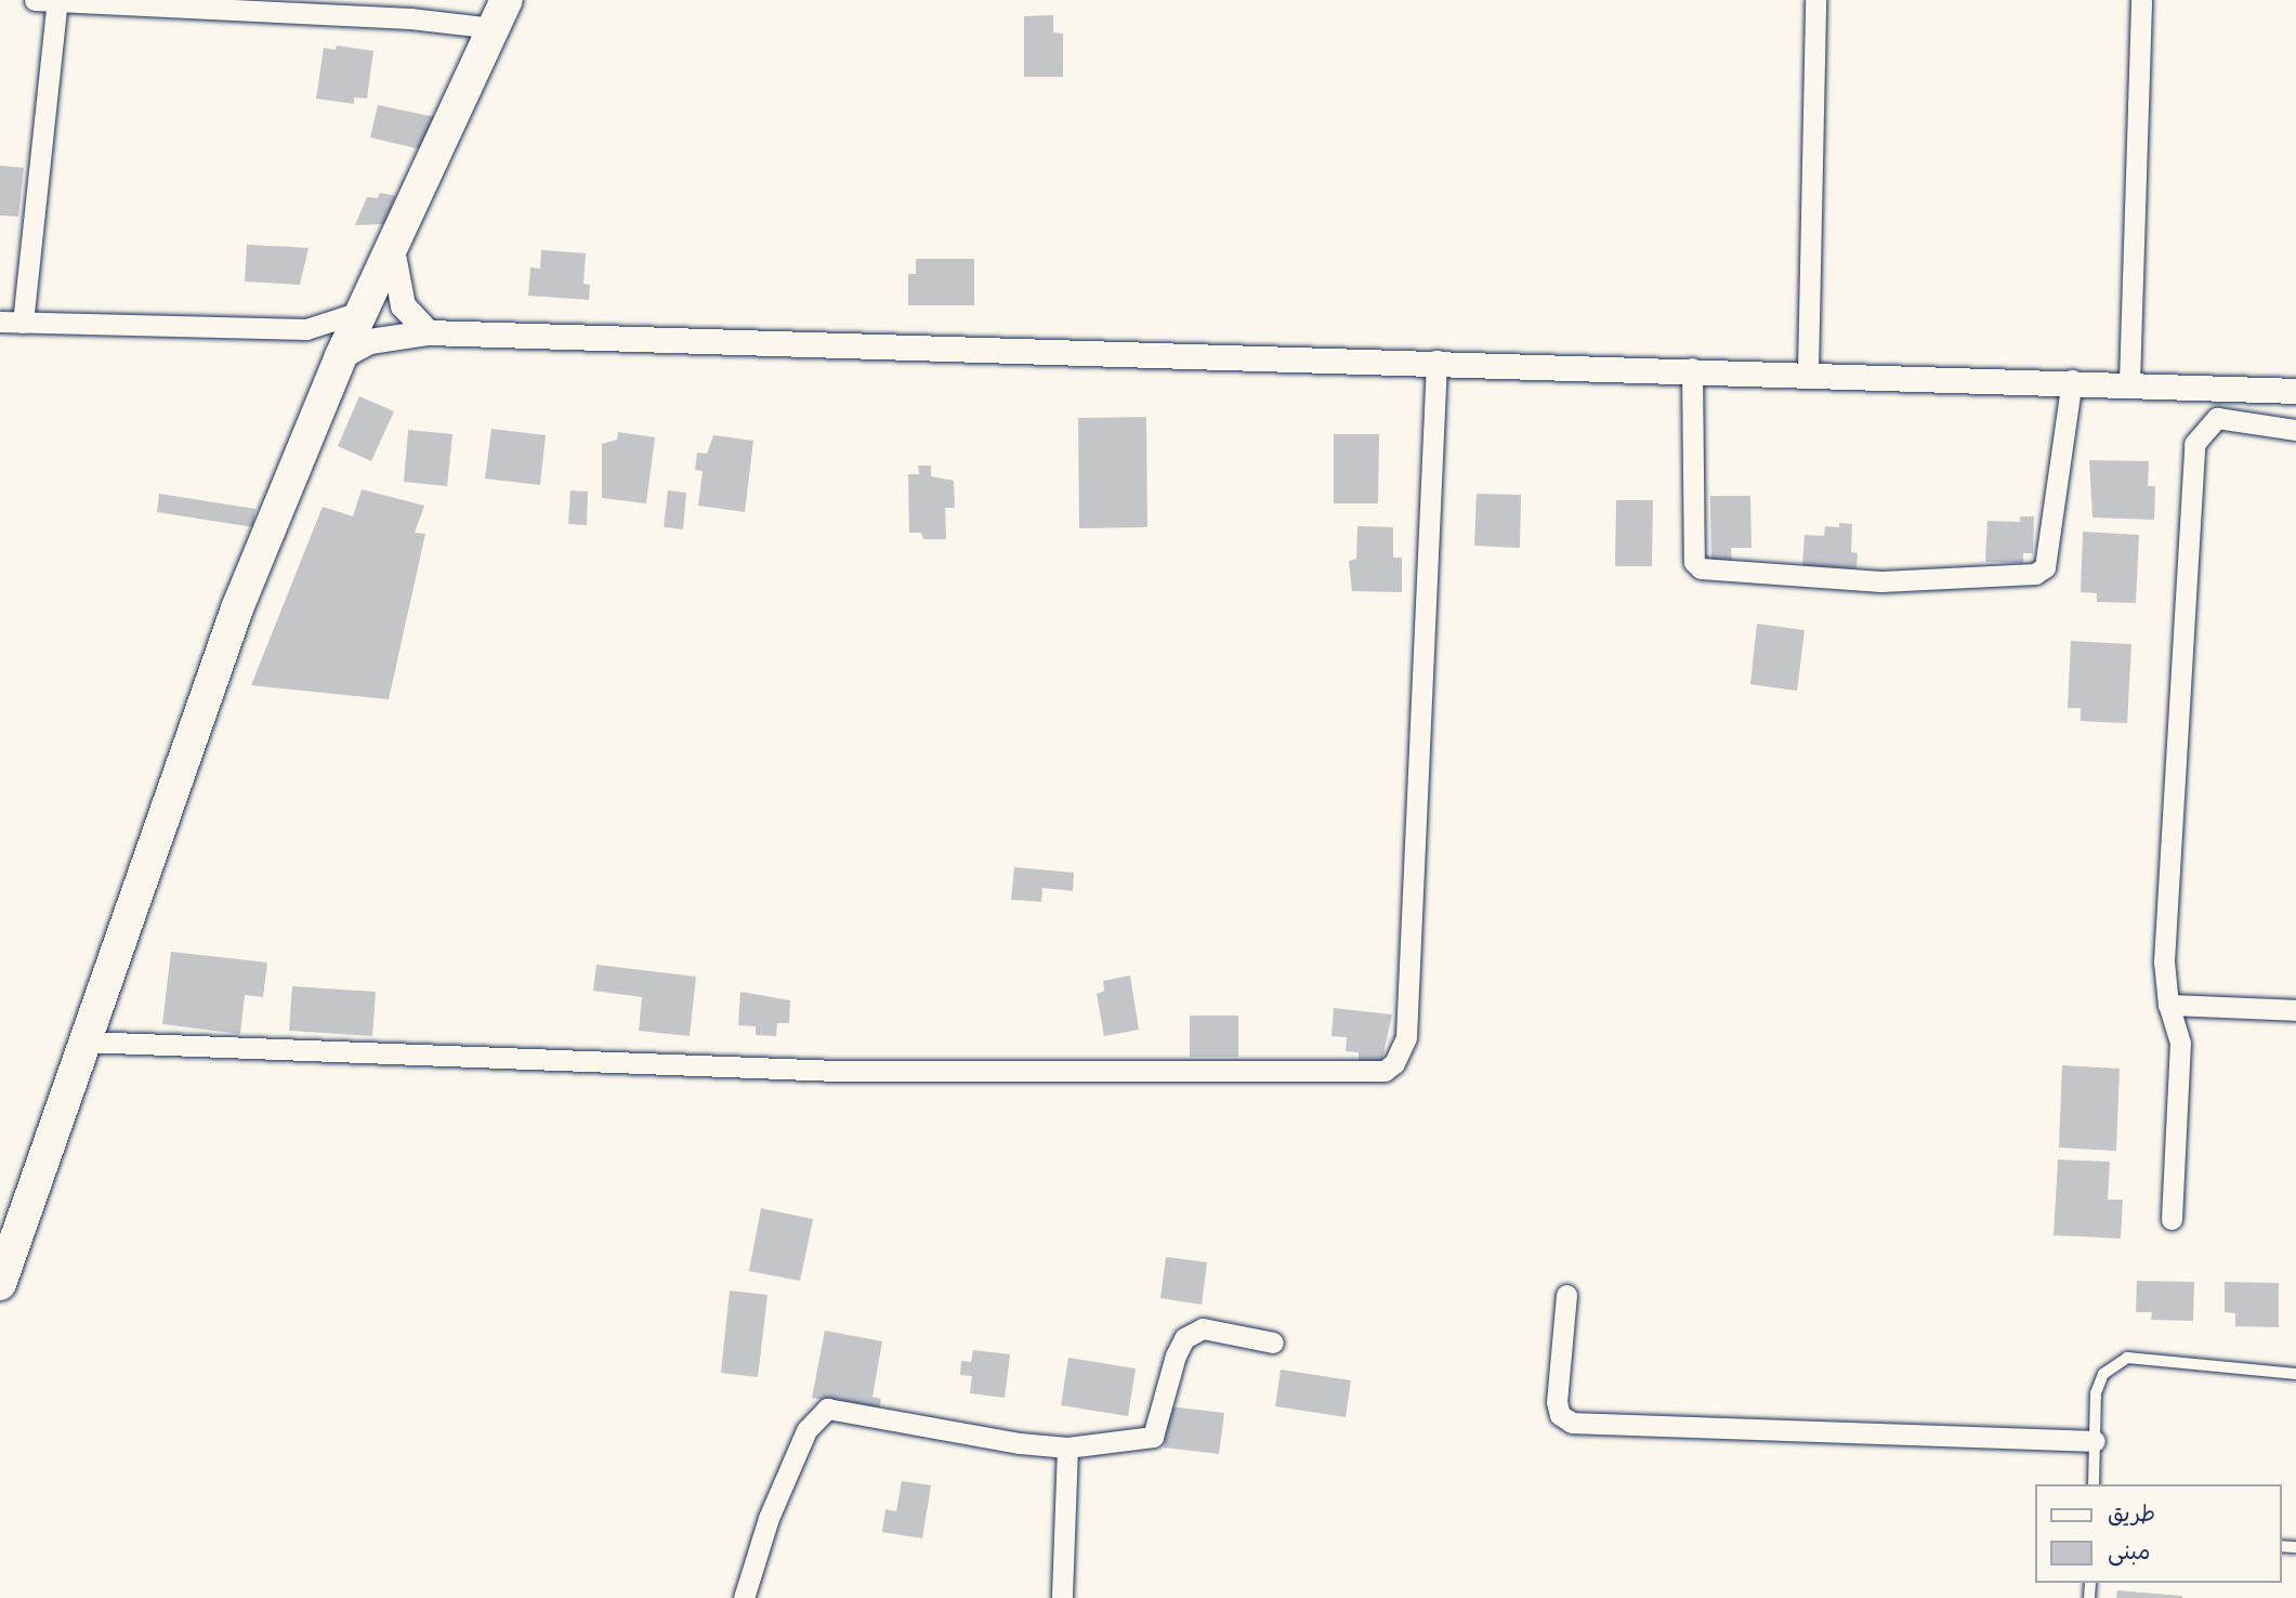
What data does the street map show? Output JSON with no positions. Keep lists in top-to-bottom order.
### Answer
{
  "legend": ["طريق", "مبنى"]
}
